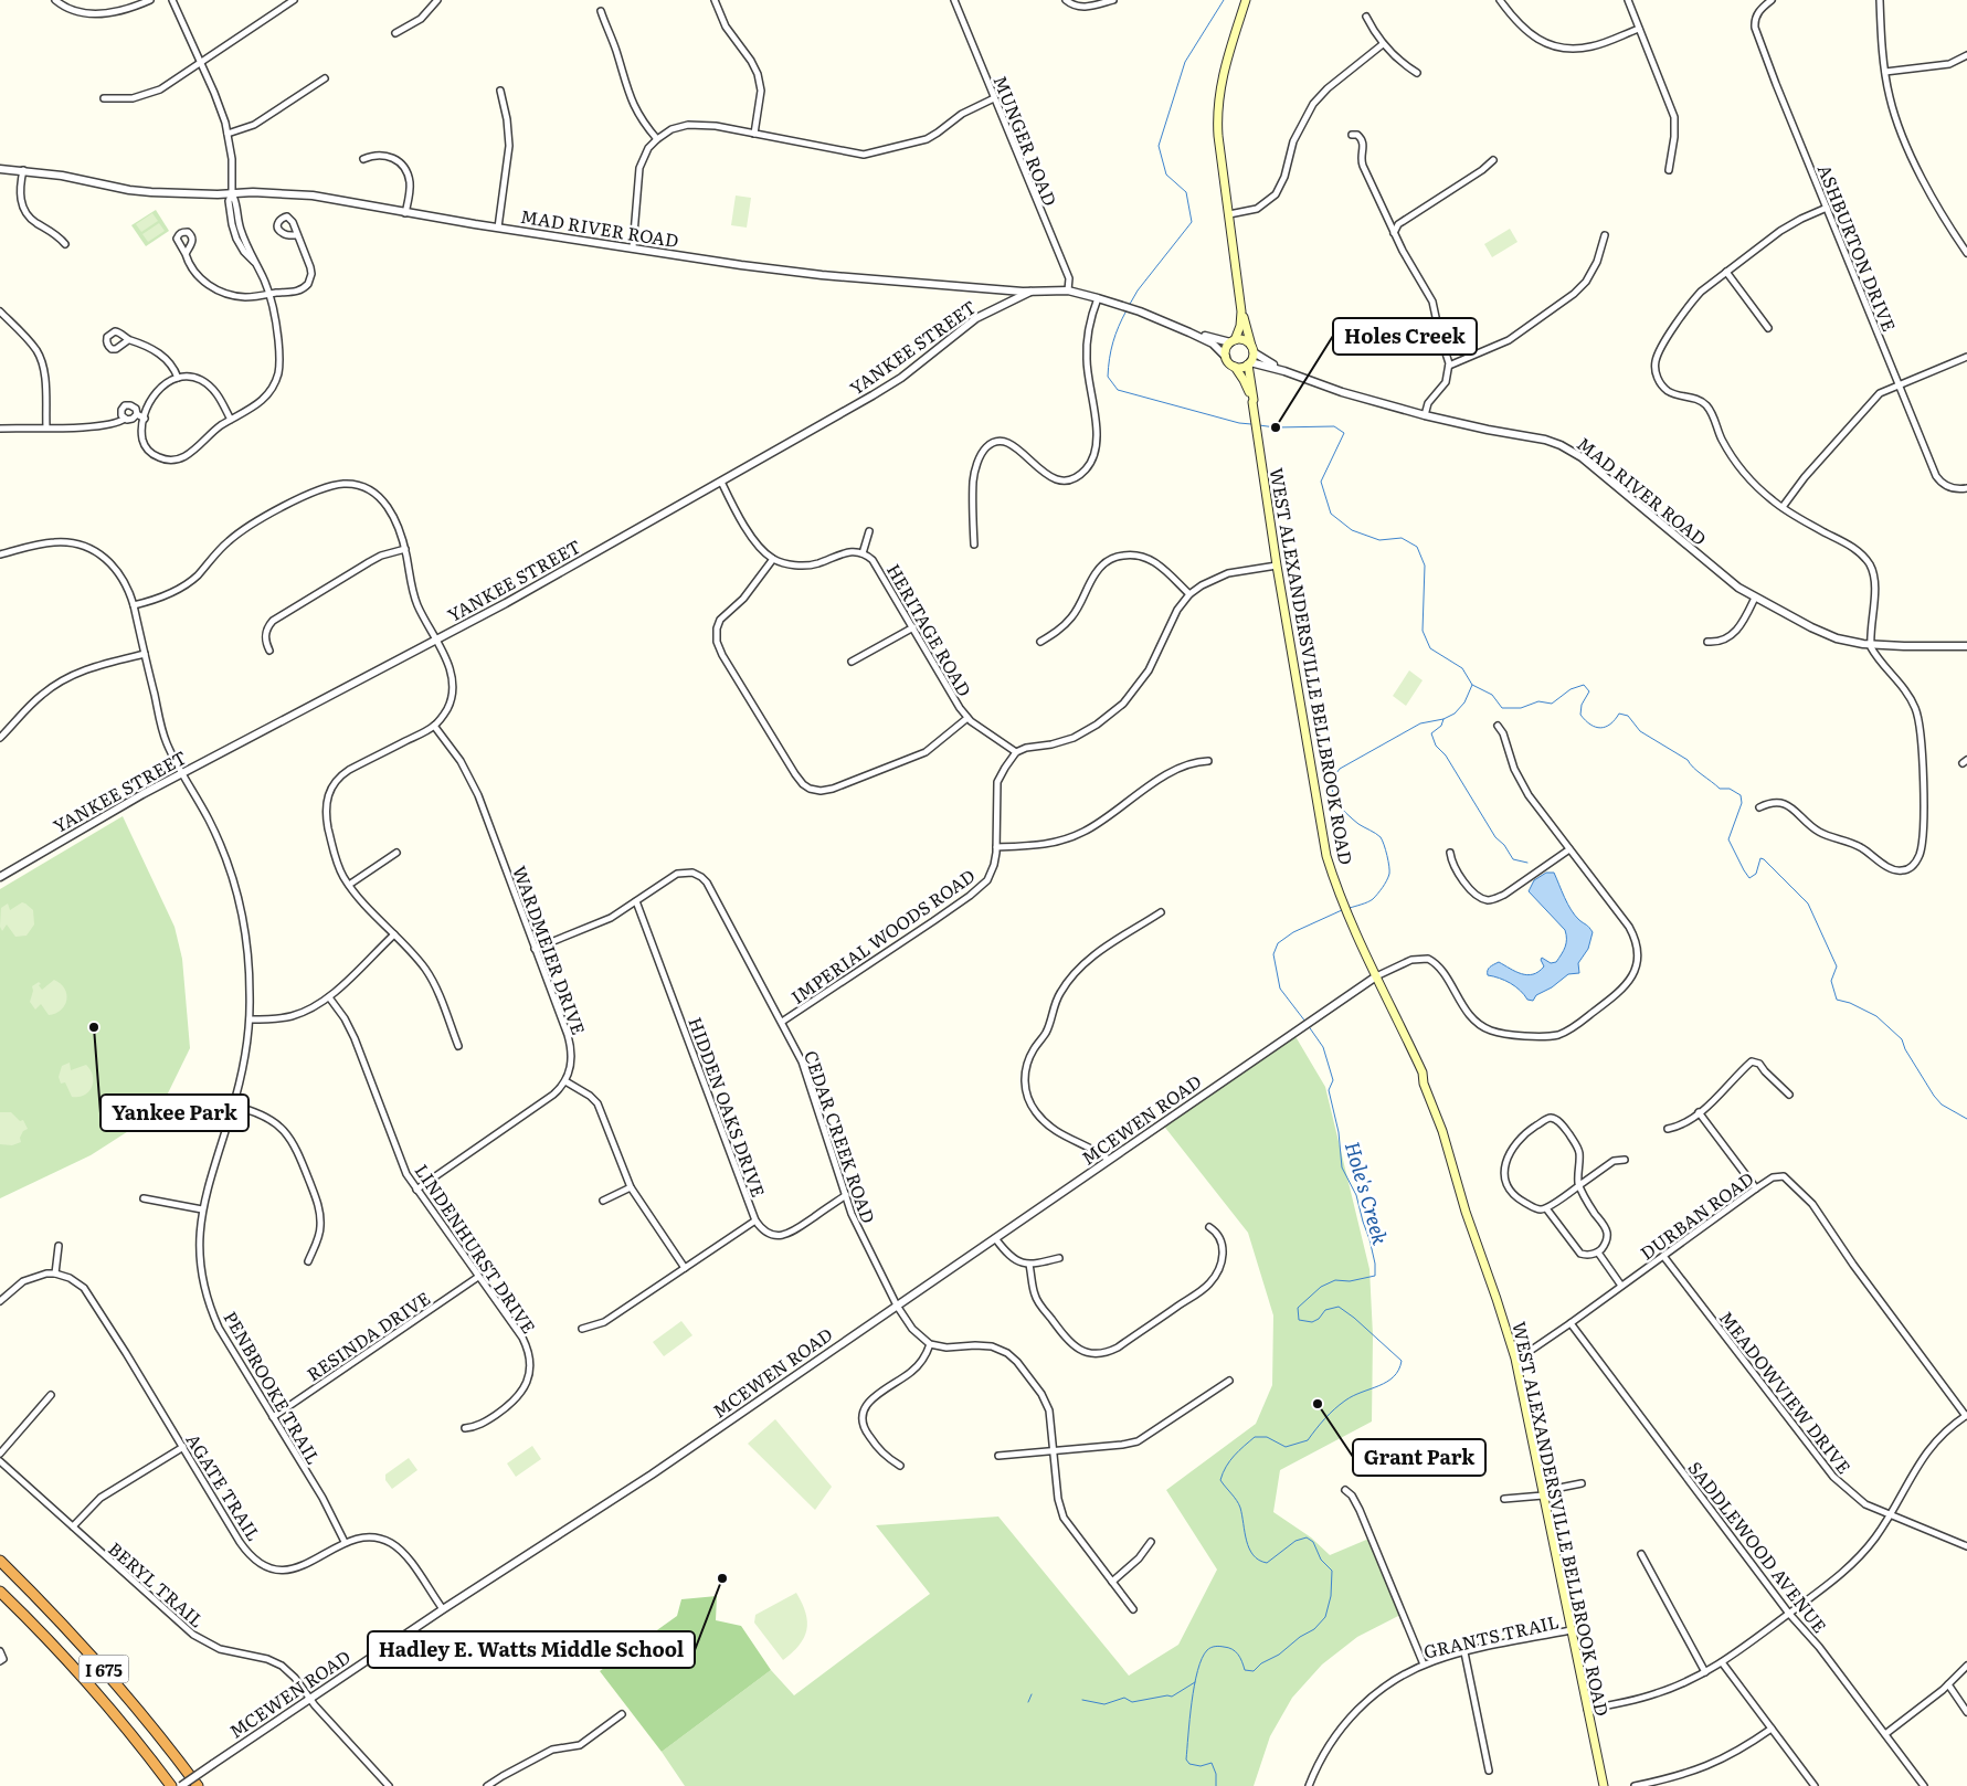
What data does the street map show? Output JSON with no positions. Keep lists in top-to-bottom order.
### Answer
{
  "streets": {
    "highway": ["I 675"],
    "main road": ["WEST ALEXANDERSVILLE BELLBROOK ROAD"],
    "street": [
      "MUNGER ROAD",
      "MAD RIVER ROAD",
      "ASHBURTON DRIVE",
      "YANKEE STREET",
      "HERITAGE ROAD",
      "IMPERIAL WOODS ROAD",
      "WARDMEIER DRIVE",
      "HIDDEN OAKS DRIVE",
      "MCEWEN ROAD",
      "CEDAR CREEK ROAD",
      "DURBAN ROAD",
      "LINDENHURST DRIVE",
      "RESINDA DRIVE",
      "PENBROOKE TRAIL",
      "MEADOWVIEW DRIVE",
      "AGATE TRAIL",
      "SADDLEWOOD AVENUE",
      "BERYL TRAIL",
      "GRANTS TRAIL"
    ]
  },
  "crossings": [
    ["MUNGER ROAD", "MAD RIVER ROAD"],
    ["MAD RIVER ROAD", "YANKEE STREET"],
    ["MAD RIVER ROAD", "WEST ALEXANDERSVILLE BELLBROOK ROAD"],
    ["YANKEE STREET", "PENBROOKE TRAIL"],
    ["HERITAGE ROAD", "IMPERIAL WOODS ROAD"],
    ["WEST ALEXANDERSVILLE BELLBROOK ROAD", "MCEWEN ROAD"],
    ["WEST ALEXANDERSVILLE BELLBROOK ROAD", "DURBAN ROAD"],
    ["WEST ALEXANDERSVILLE BELLBROOK ROAD", "GRANTS TRAIL"],
    ["IMPERIAL WOODS ROAD", "CEDAR CREEK ROAD"],
    ["WARDMEIER DRIVE", "CEDAR CREEK ROAD"],
    ["HIDDEN OAKS DRIVE", "CEDAR CREEK ROAD"],
    ["MCEWEN ROAD", "CEDAR CREEK ROAD"],
    ["MCEWEN ROAD", "AGATE TRAIL"],
    ["MCEWEN ROAD", "BERYL TRAIL"],
    ["DURBAN ROAD", "MEADOWVIEW DRIVE"],
    ["DURBAN ROAD", "SADDLEWOOD AVENUE"],
    ["LINDENHURST DRIVE", "RESINDA DRIVE"],
    ["RESINDA DRIVE", "PENBROOKE TRAIL"],
    ["PENBROOKE TRAIL", "AGATE TRAIL"]
  ],
  "water": ["Hole's Creek"],
  "places": [
    "Holes Creek",
    "Yankee Park",
    "Grant Park",
    "Hadley E. Watts Middle School"
  ]
}
